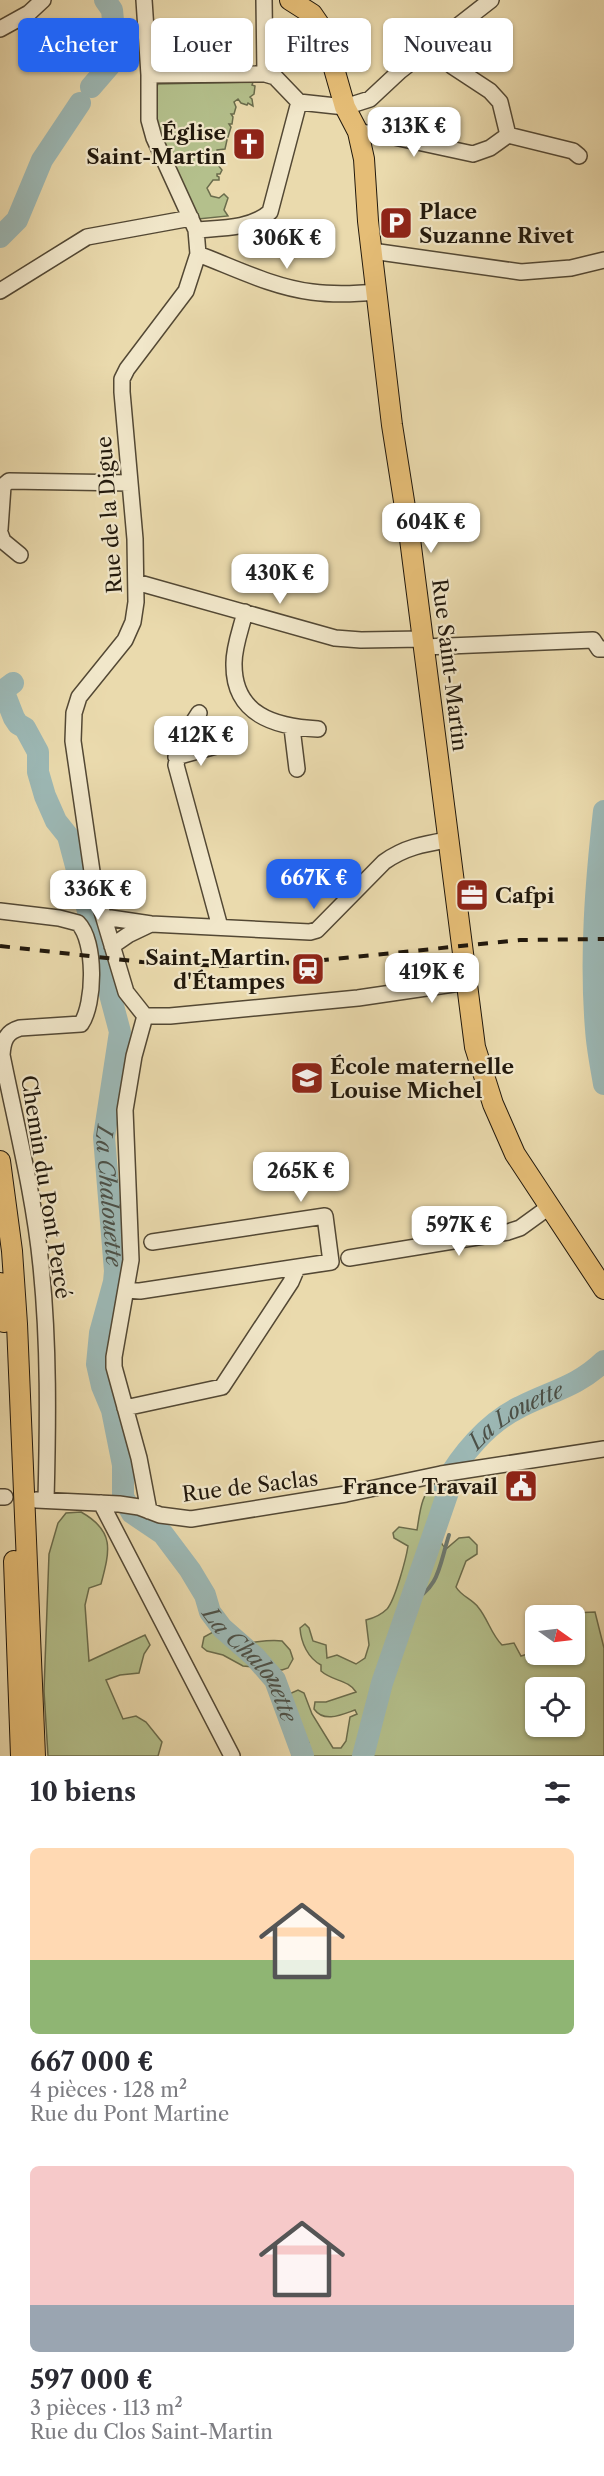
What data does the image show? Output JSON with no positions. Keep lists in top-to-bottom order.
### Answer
{
  "streets": {
    "main road": ["Rue Saint-Martin"],
    "street": ["Rue de la Digue", "Chemin du Pont Percé", "Rue de Saclas"]
  },
  "crossings": [
    ["Chemin du Pont Percé", "Rue de Saclas"]
  ],
  "water": ["La Chalouette", "La Louette"],
  "places": {
    "church": ["Église Saint-Martin"],
    "parking": ["Place Suzanne Rivet"],
    "office": ["Cafpi"],
    "station": ["Saint-Martin d'Étampes"],
    "school or university": ["École maternelle Louise Michel"],
    "public building": ["France Travail"]
  },
  "north": "right",
  "page": {
    "chip": [
      "Acheter",
      "Louer",
      "Filtres",
      "Nouveau"
    ],
    "price": [
      "313K €",
      "306K €",
      "604K €",
      "430K €",
      "412K €",
      "667K €",
      "336K €",
      "419K €",
      "265K €",
      "597K €"
    ],
    "heading": "10 biens",
    "list": [
      {
        "name": "667 000 €",
        "note": "4 pièces · 128 m² · Rue du Pont Martine"
      },
      {
        "name": "597 000 €",
        "note": "3 pièces · 113 m² · Rue du Clos Saint-Martin"
      }
    ]
  }
}
